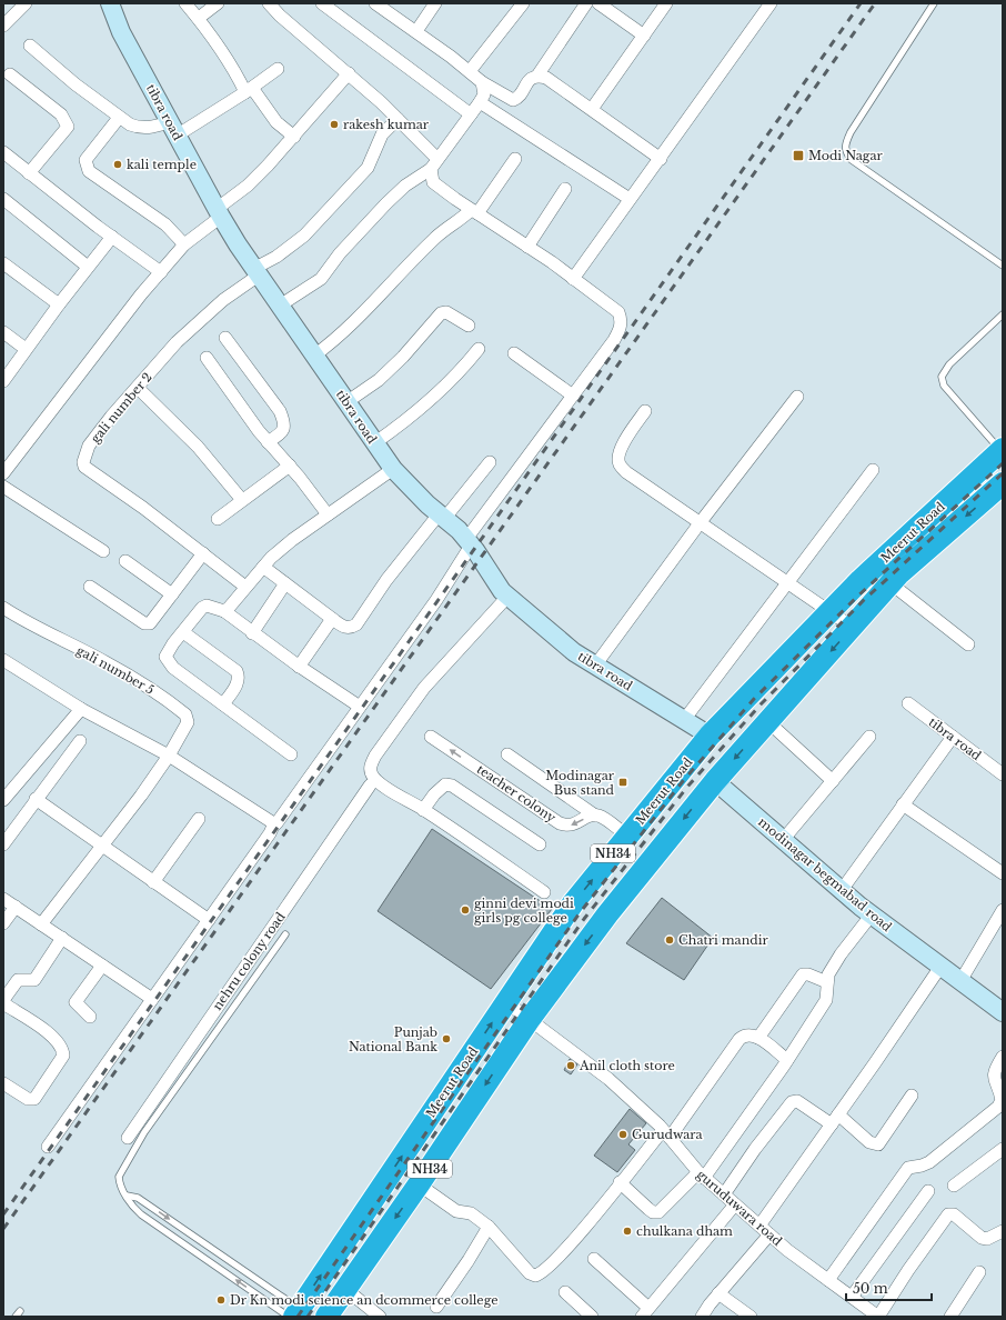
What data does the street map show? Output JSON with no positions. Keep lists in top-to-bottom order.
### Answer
{
  "streets": {
    "highway": ["Meerut Road", "NH34"],
    "street": [
      "tibra road",
      "gali number 2",
      "gali number 5",
      "teacher colony",
      "modinagar begmabad road",
      "nehru colony road",
      "guruduwara road"
    ]
  },
  "crossings": [
    ["tibra road", "gali number 2"],
    ["tibra road", "Meerut Road"],
    ["Meerut Road", "modinagar begmabad road"],
    ["Meerut Road", "guruduwara road"]
  ],
  "places": {
    "other": [
      "rakesh kumar",
      "kali temple",
      "ginni devi modi girls pg college",
      "Chatri mandir",
      "Punjab National Bank",
      "Anil cloth store",
      "Gurudwara",
      "chulkana dham",
      "Dr Kn modi science an dcommerce college"
    ],
    "transit": ["Modi Nagar", "Modinagar Bus stand"]
  },
  "scale_bar": "50 m"
}
